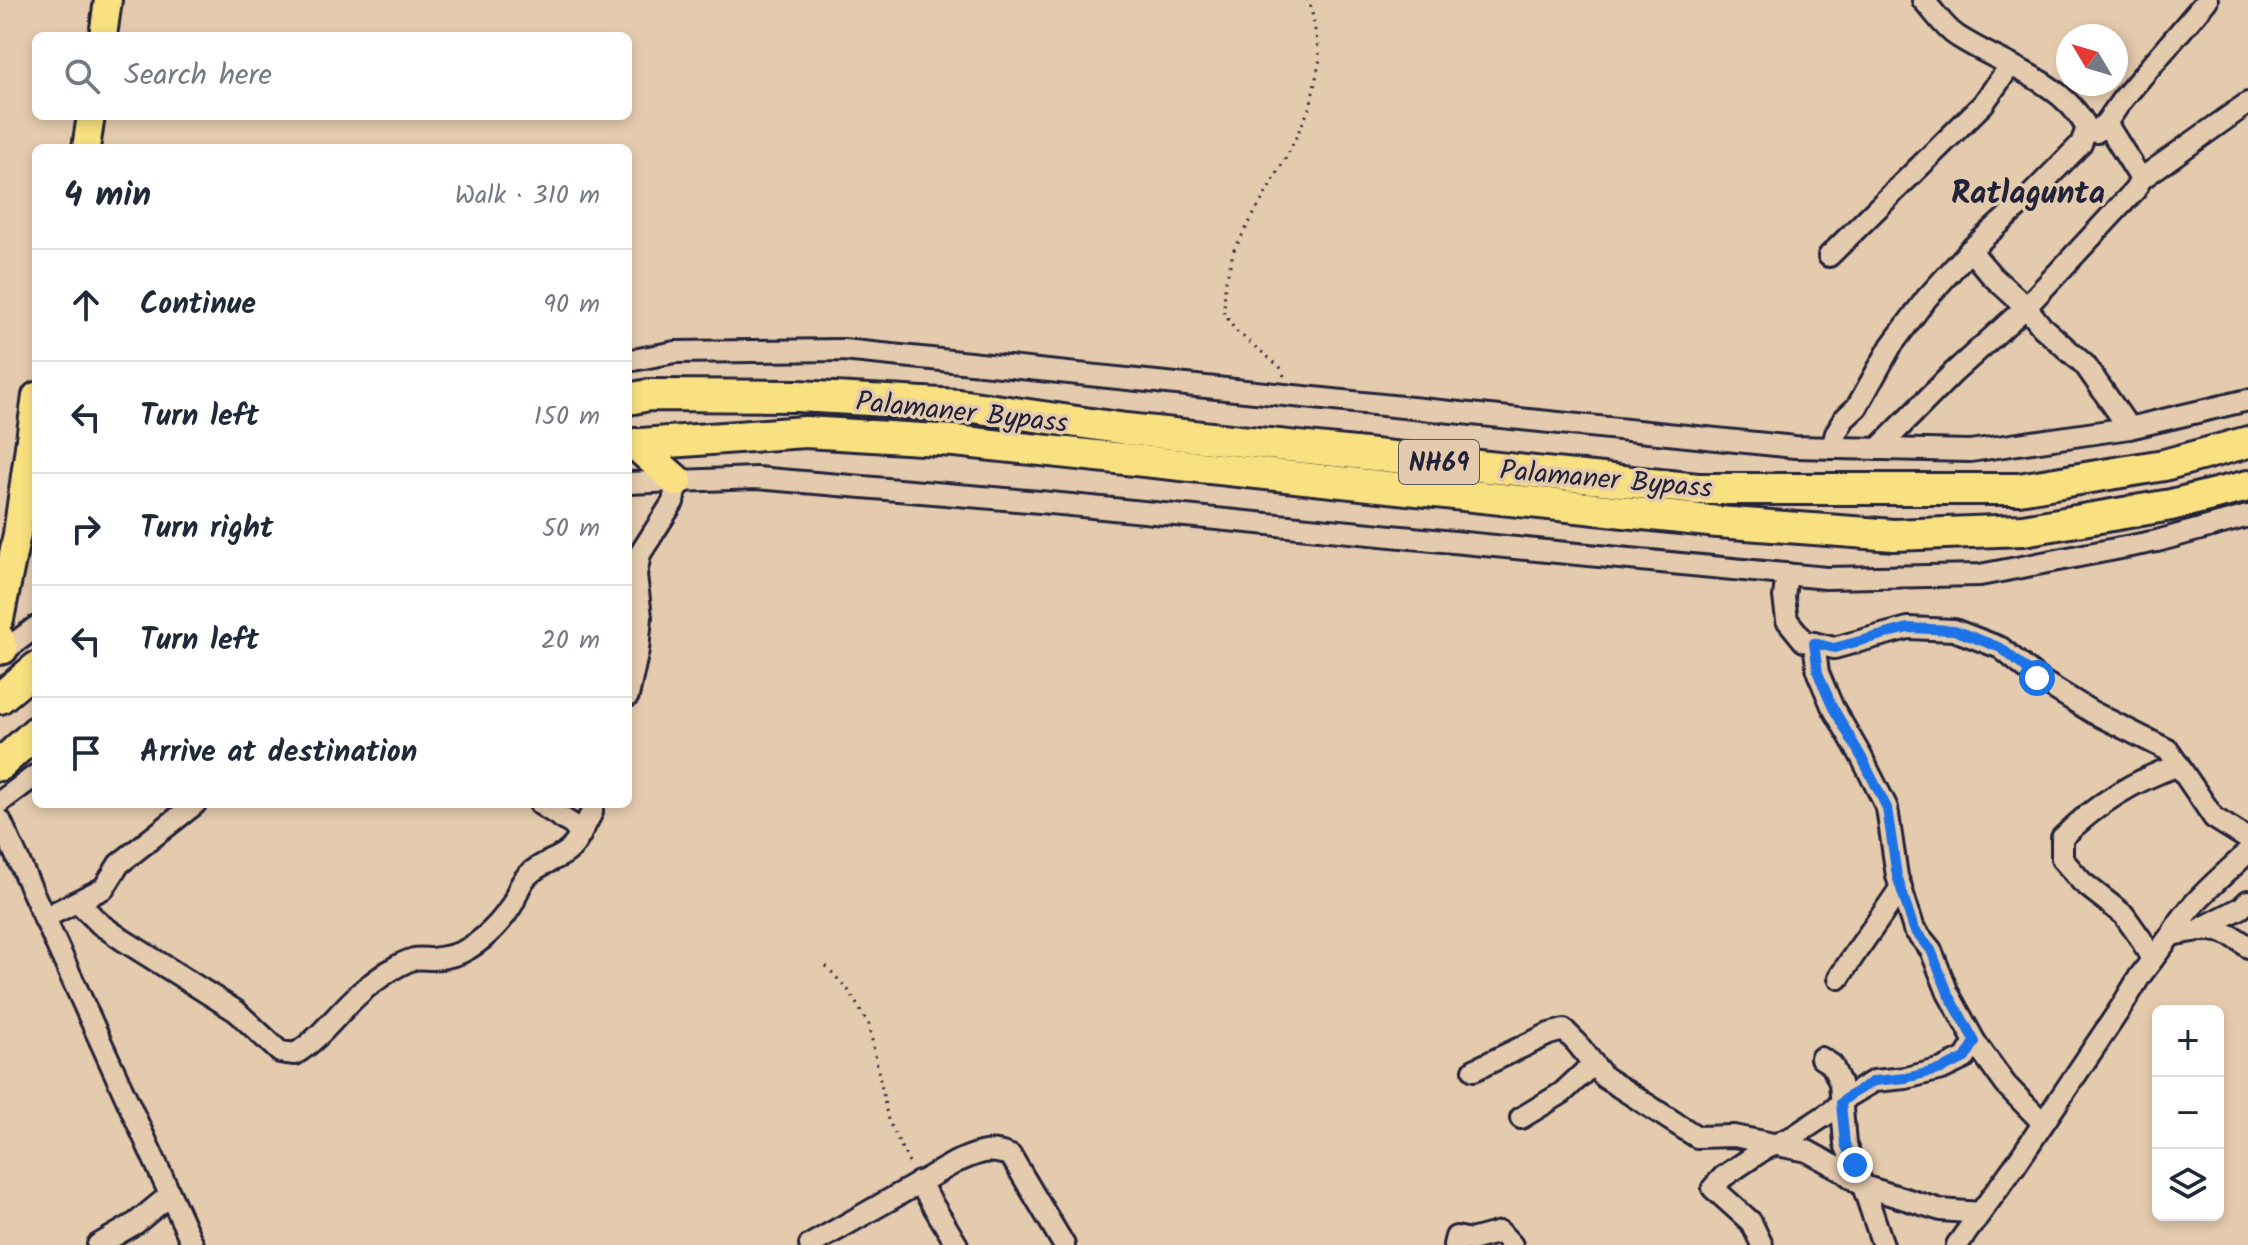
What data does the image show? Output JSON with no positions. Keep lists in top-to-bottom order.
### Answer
{
  "streets": {
    "highway": ["Palamaner Bypass", "NH69"]
  },
  "districts": ["Ratlagunta"],
  "north": "top left",
  "page": {
    "search": "Search here",
    "heading": ["4 min", "Walk · 310 m"],
    "list": [
      ["Continue", "90 m"],
      ["Turn left", "150 m"],
      ["Turn right", "50 m"],
      ["Turn left", "20 m"],
      "Arrive at destination"
    ],
    "map_buttons": ["+", "−"]
  }
}
